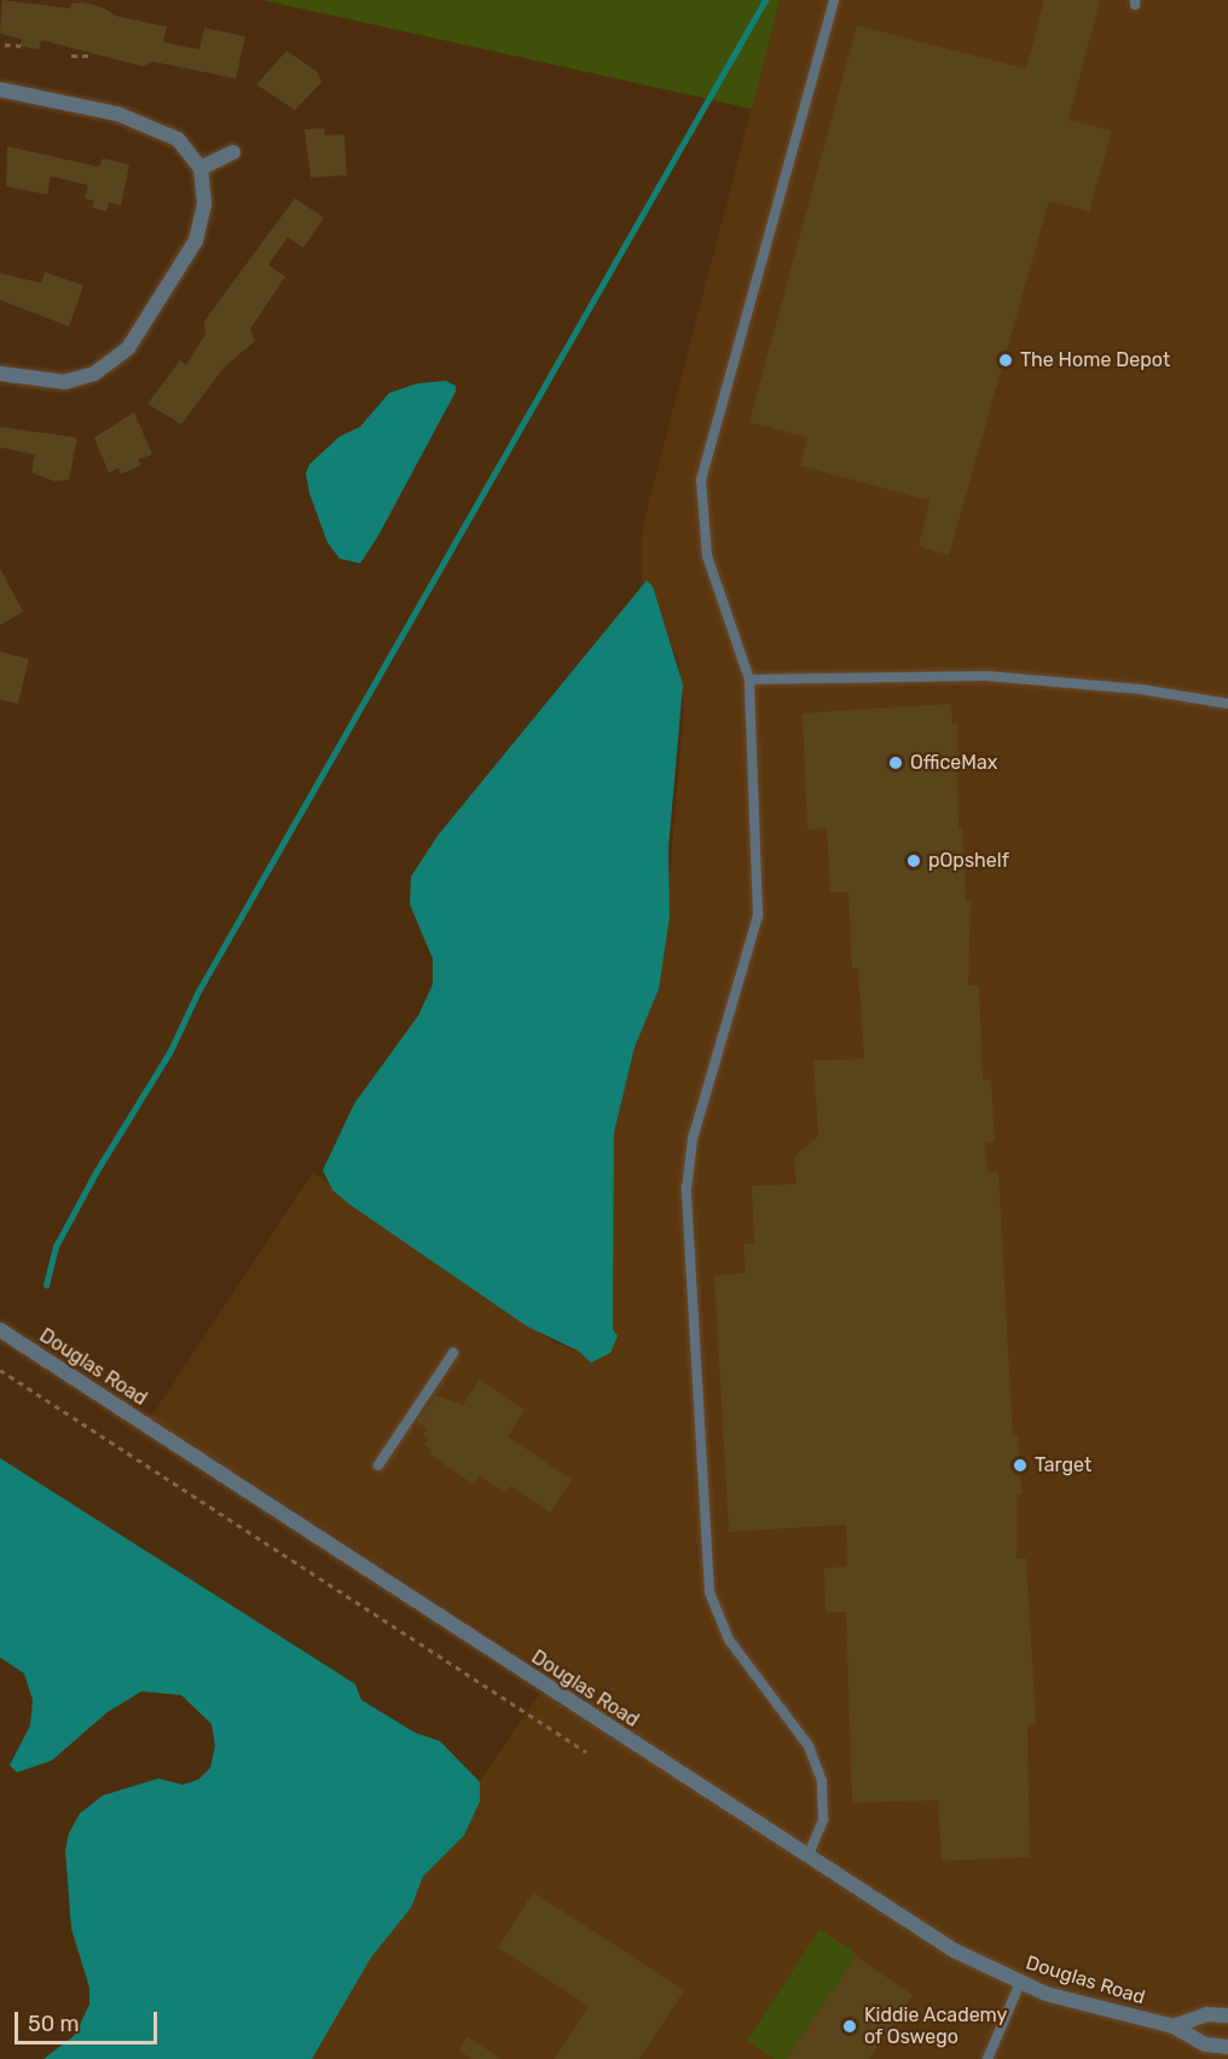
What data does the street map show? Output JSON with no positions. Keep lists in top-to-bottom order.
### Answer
{
  "streets": {
    "street": ["Douglas Road"]
  },
  "places": [
    "The Home Depot",
    "OfficeMax",
    "pOpshelf",
    "Target",
    "Kiddie Academy of Oswego"
  ],
  "scale_bar": "50 m"
}
